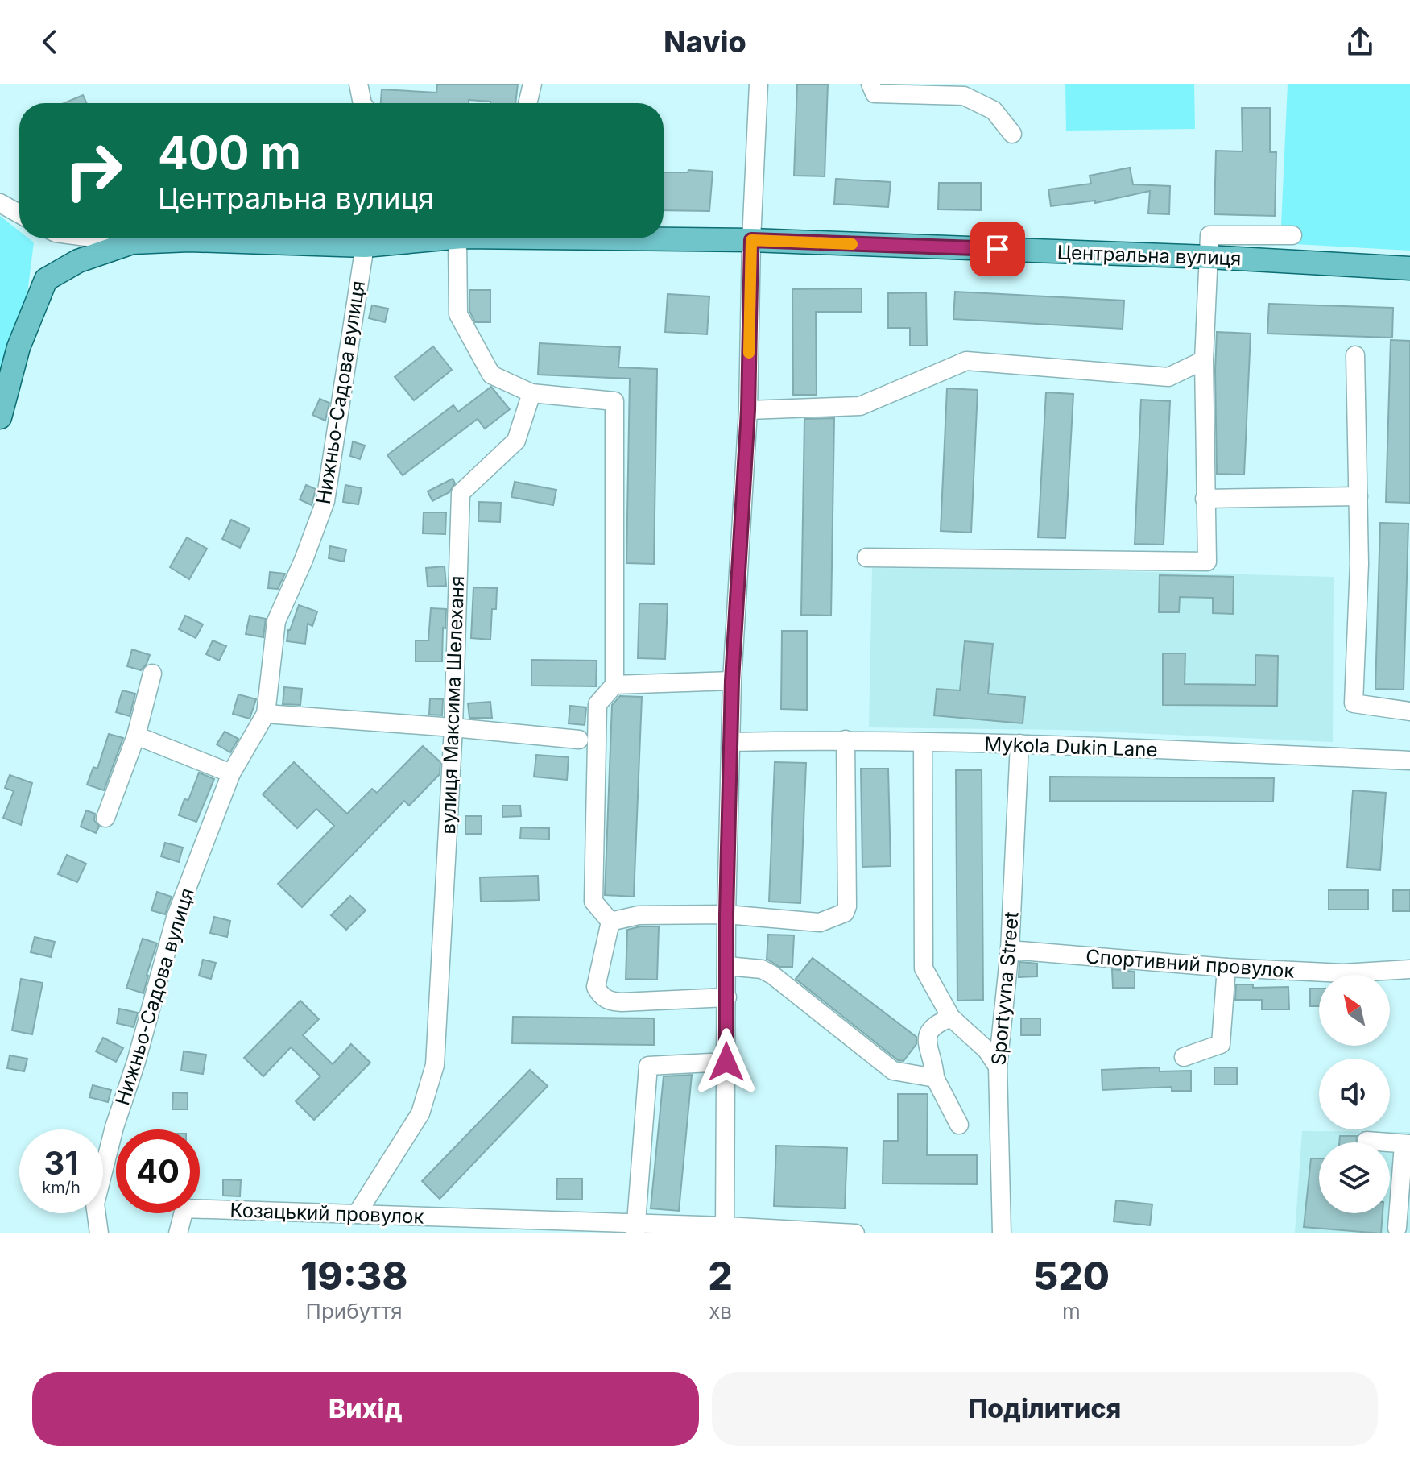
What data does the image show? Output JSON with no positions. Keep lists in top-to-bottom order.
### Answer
{
  "streets": {
    "main road": ["Центральна вулиця"],
    "street": [
      "Нижньо-Садова вулиця",
      "вулиця Максима Шелеханя",
      "Mykola Dukin Lane",
      "Спортивний провулок",
      "Sportyvna Street",
      "Козацький провулок"
    ]
  },
  "crossings": [
    ["Центральна вулиця", "Нижньо-Садова вулиця"],
    ["вулиця Максима Шелеханя", "Козацький провулок"],
    ["Mykola Dukin Lane", "Sportyvna Street"],
    ["Спортивний провулок", "Sportyvna Street"]
  ],
  "north": "top left",
  "page": {
    "header": "Navio",
    "turn": ["400 m", "Центральна вулиця"],
    "speed": "31 km/h",
    "limit": "40",
    "eta": [
      "19:38",
      "Прибуття",
      "2",
      "хв",
      "520",
      "m"
    ],
    "buttons": ["Вихід", "Поділитися"]
  }
}
